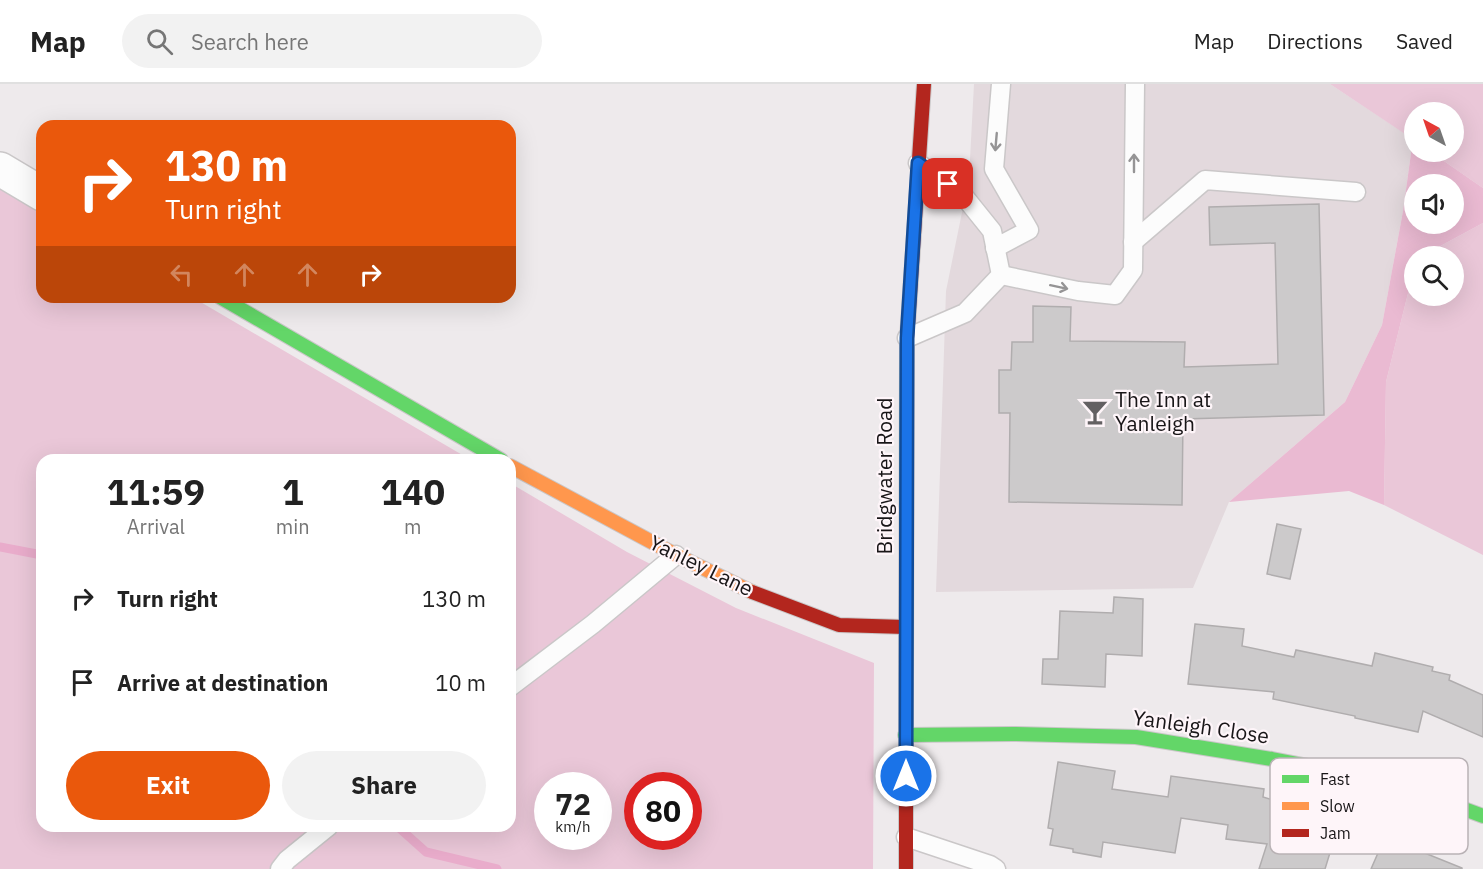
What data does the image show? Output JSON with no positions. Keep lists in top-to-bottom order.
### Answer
{
  "streets": {
    "main road": ["Bridgwater Road", "Yanley Lane", "Yanleigh Close"]
  },
  "crossings": [
    ["Bridgwater Road", "Yanley Lane"],
    ["Bridgwater Road", "Yanleigh Close"]
  ],
  "places": {
    "bar": ["The Inn at Yanleigh"]
  },
  "legend": ["Fast", "Slow", "Jam"],
  "north": "top left",
  "page": {
    "header": "Map",
    "search": "Search here",
    "nav": ["Map", "Directions", "Saved"],
    "turn": ["130 m", "Turn right"],
    "eta": [
      "11:59",
      "Arrival",
      "1",
      "min",
      "140",
      "m"
    ],
    "list": [
      {
        "name": "Turn right",
        "value": "130 m"
      },
      {
        "name": "Arrive at destination",
        "value": "10 m"
      }
    ],
    "buttons": ["Exit", "Share"],
    "speed": "72 km/h",
    "limit": "80"
  }
}
